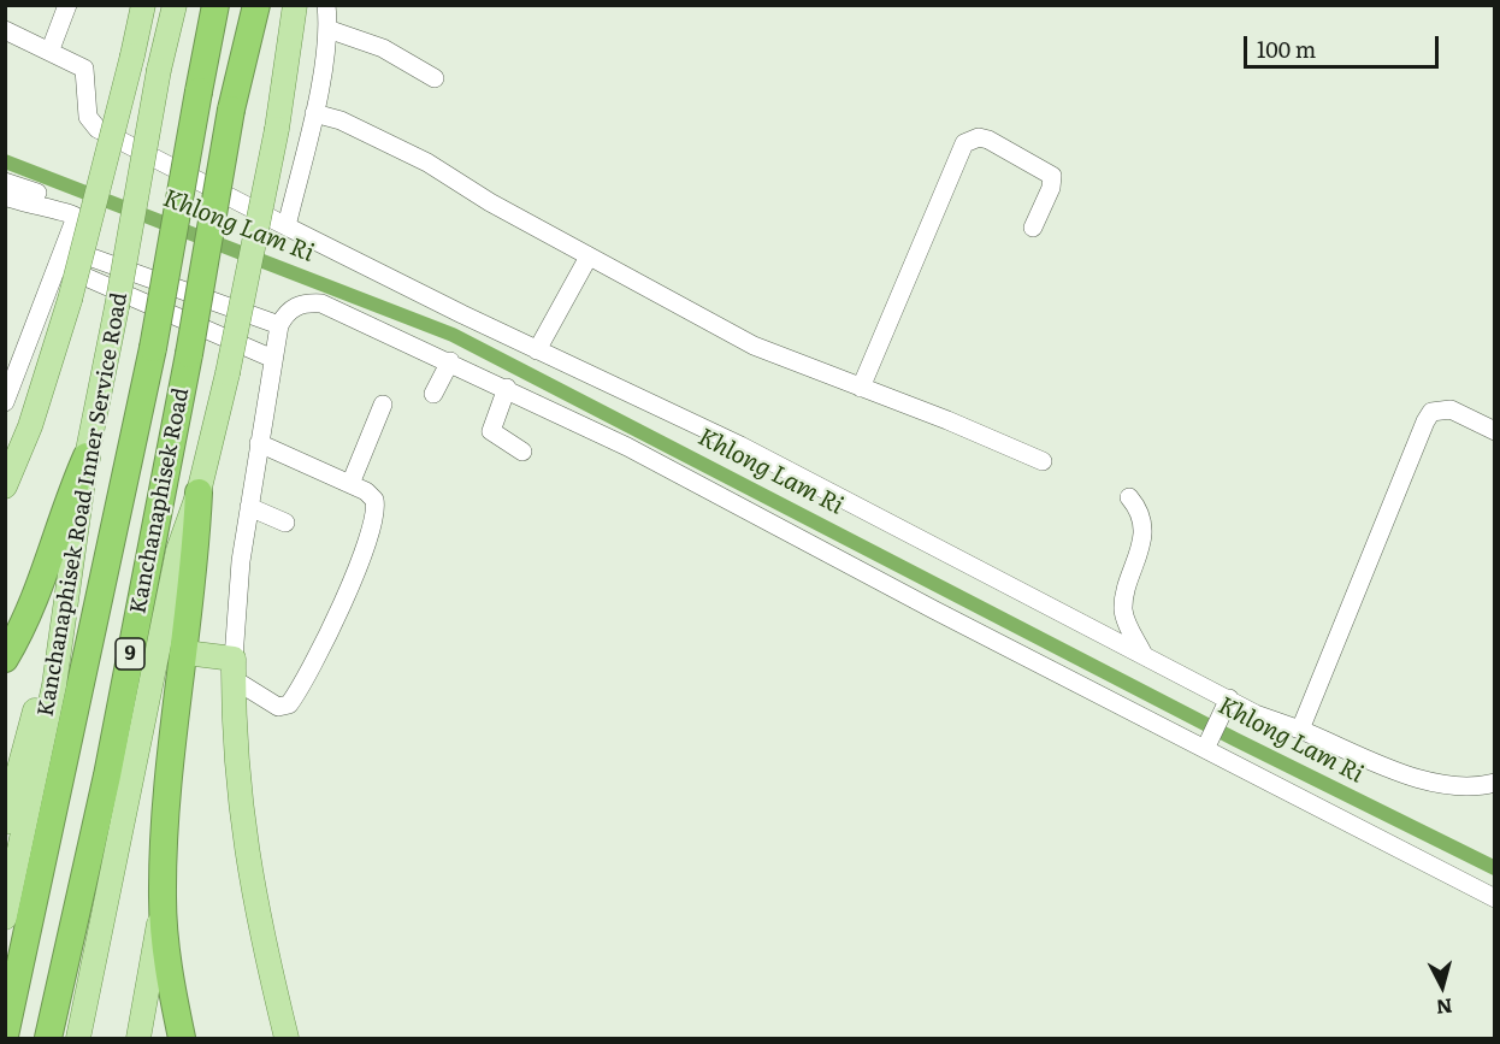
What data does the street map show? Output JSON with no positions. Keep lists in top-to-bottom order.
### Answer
{
  "streets": {
    "highway": ["Kanchanaphisek Road", "9"],
    "main road": ["Kanchanaphisek Road Inner Service Road"]
  },
  "water": ["Khlong Lam Ri"],
  "scale_bar": "100 m",
  "north": "bottom"
}
